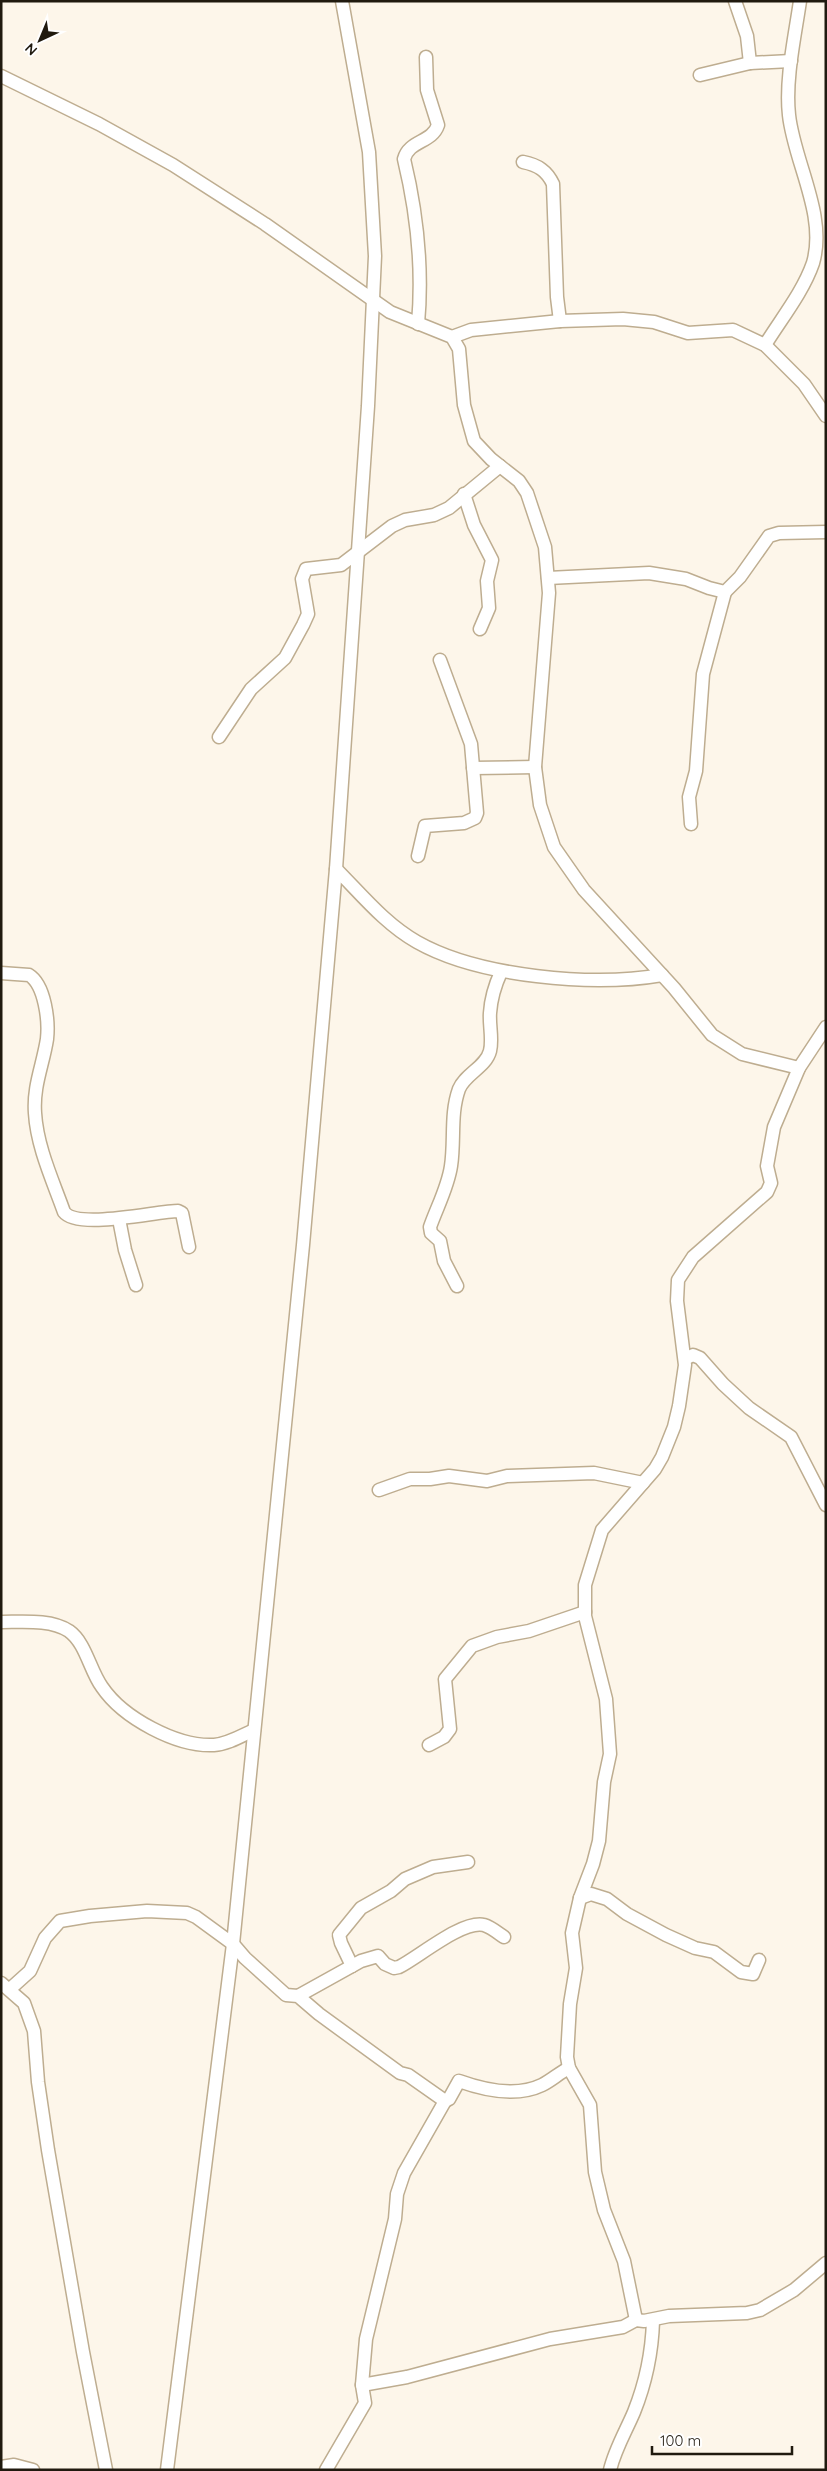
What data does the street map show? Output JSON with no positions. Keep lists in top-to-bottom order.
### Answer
{
  "scale_bar": "100 m",
  "north": "bottom left"
}
